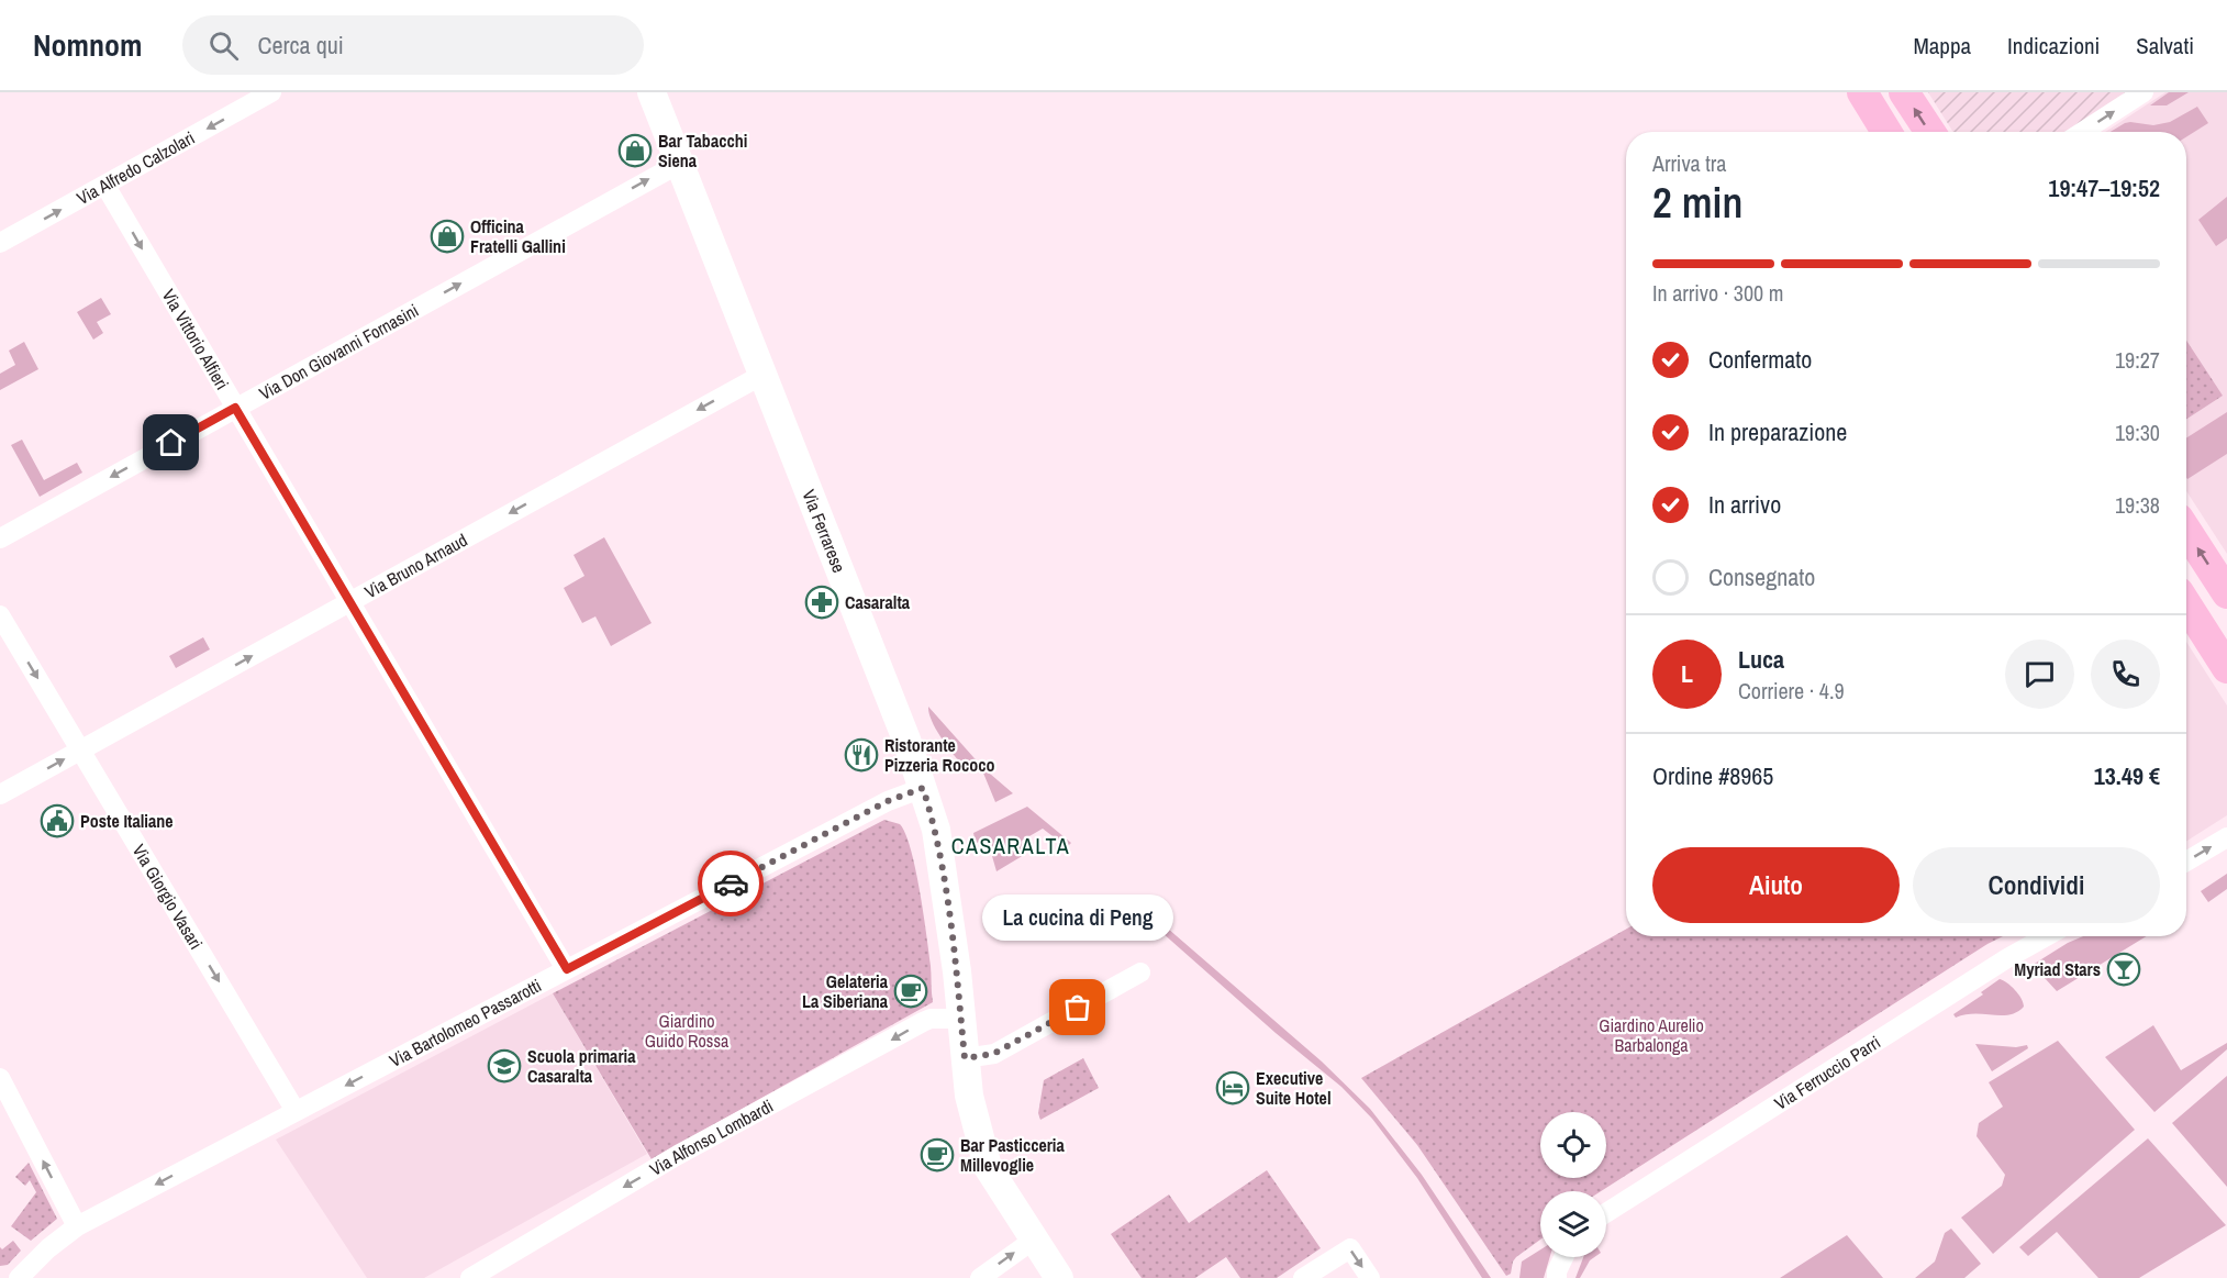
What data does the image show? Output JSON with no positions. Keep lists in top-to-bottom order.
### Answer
{
  "streets": {
    "main road": ["Via Ferrarese"],
    "street": [
      "Via Alfredo Calzolari",
      "Via Vittorio Alfieri",
      "Via Don Giovanni Fornasini",
      "Via Bruno Arnaud",
      "Via Giorgio Vasari",
      "Via Bartolomeo Passarotti",
      "Via Ferruccio Parri",
      "Via Alfonso Lombardi"
    ]
  },
  "crossings": [
    ["Via Alfredo Calzolari", "Via Vittorio Alfieri"],
    ["Via Vittorio Alfieri", "Via Don Giovanni Fornasini"],
    ["Via Vittorio Alfieri", "Via Bruno Arnaud"],
    ["Via Vittorio Alfieri", "Via Bartolomeo Passarotti"],
    ["Via Don Giovanni Fornasini", "Via Ferrarese"],
    ["Via Ferrarese", "Via Bruno Arnaud"],
    ["Via Ferrarese", "Via Bartolomeo Passarotti"],
    ["Via Ferrarese", "Via Alfonso Lombardi"],
    ["Via Bruno Arnaud", "Via Giorgio Vasari"],
    ["Via Giorgio Vasari", "Via Bartolomeo Passarotti"]
  ],
  "one_way": ["Via Giorgio Vasari", "Via Bartolomeo Passarotti", "Via Alfonso Lombardi"],
  "districts": ["CASARALTA"],
  "parks": ["Giardino Guido Rossa", "Giardino Aurelio Barbalonga"],
  "places": {
    "shop": ["Bar Tabacchi Siena", "Officina Fratelli Gallini"],
    "pharmacy": ["Casaralta"],
    "restaurant": ["Ristorante Pizzeria Rococo"],
    "public building": ["Poste Italiane"],
    "bar": ["Myriad Stars"],
    "cafe": ["Gelateria La Siberiana", "Bar Pasticceria Millevoglie"],
    "other": ["La cucina di Peng"],
    "school or university": ["Scuola primaria Casaralta"],
    "hotel": ["Executive Suite Hotel"]
  },
  "page": {
    "header": "Nomnom",
    "search": "Cerca qui",
    "nav": ["Mappa", "Indicazioni", "Salvati"],
    "heading": ["2 min", "Arriva tra", "19:47–19:52"],
    "panel": [
      "Luca",
      "Corriere · 4.9",
      "Ordine #8965",
      "13.49 €"
    ],
    "bar": "In arrivo · 300 m",
    "list": [
      ["Confermato", "19:27"],
      ["In preparazione", "19:30"],
      ["In arrivo", "19:38"],
      "Consegnato"
    ],
    "round": "L",
    "buttons": ["Aiuto", "Condividi"],
    "bubble": "La cucina di Peng"
  }
}
